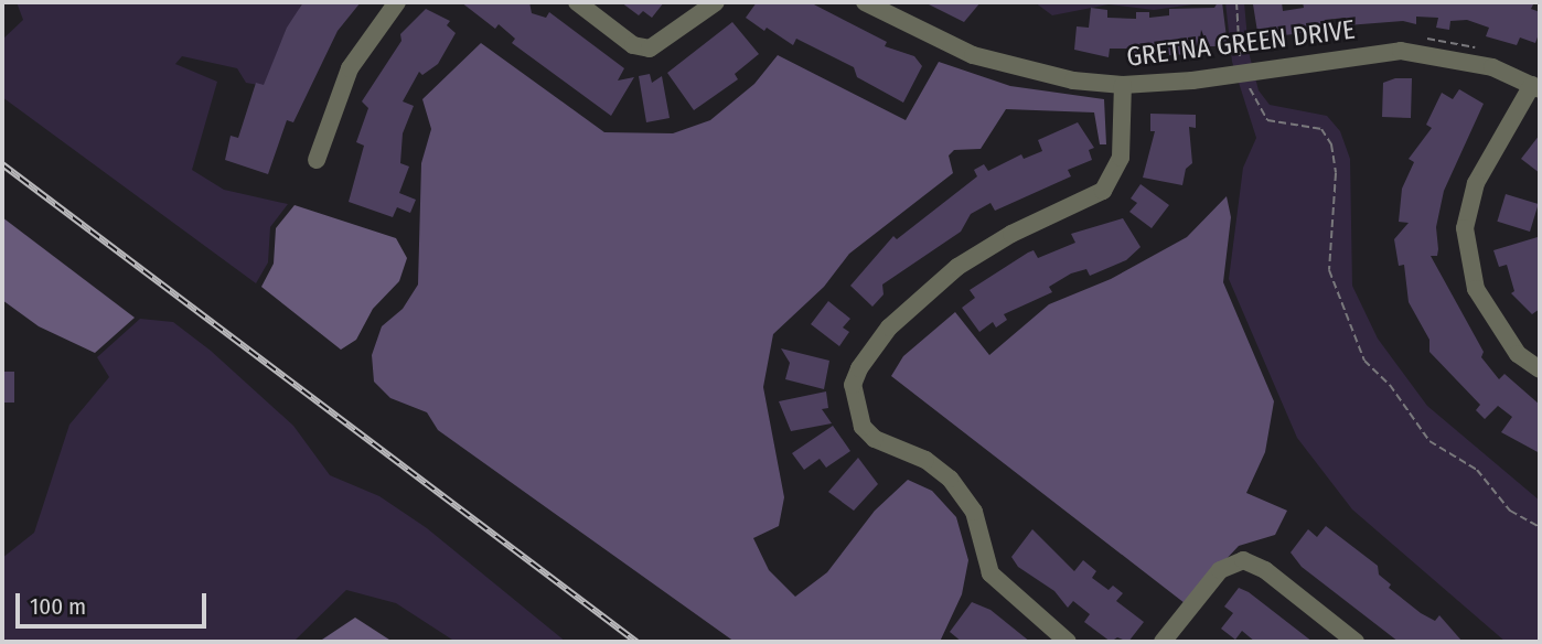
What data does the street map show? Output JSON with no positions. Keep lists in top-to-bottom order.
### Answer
{
  "streets": {
    "street": ["GRETNA GREEN DRIVE"]
  },
  "scale_bar": "100 m"
}
